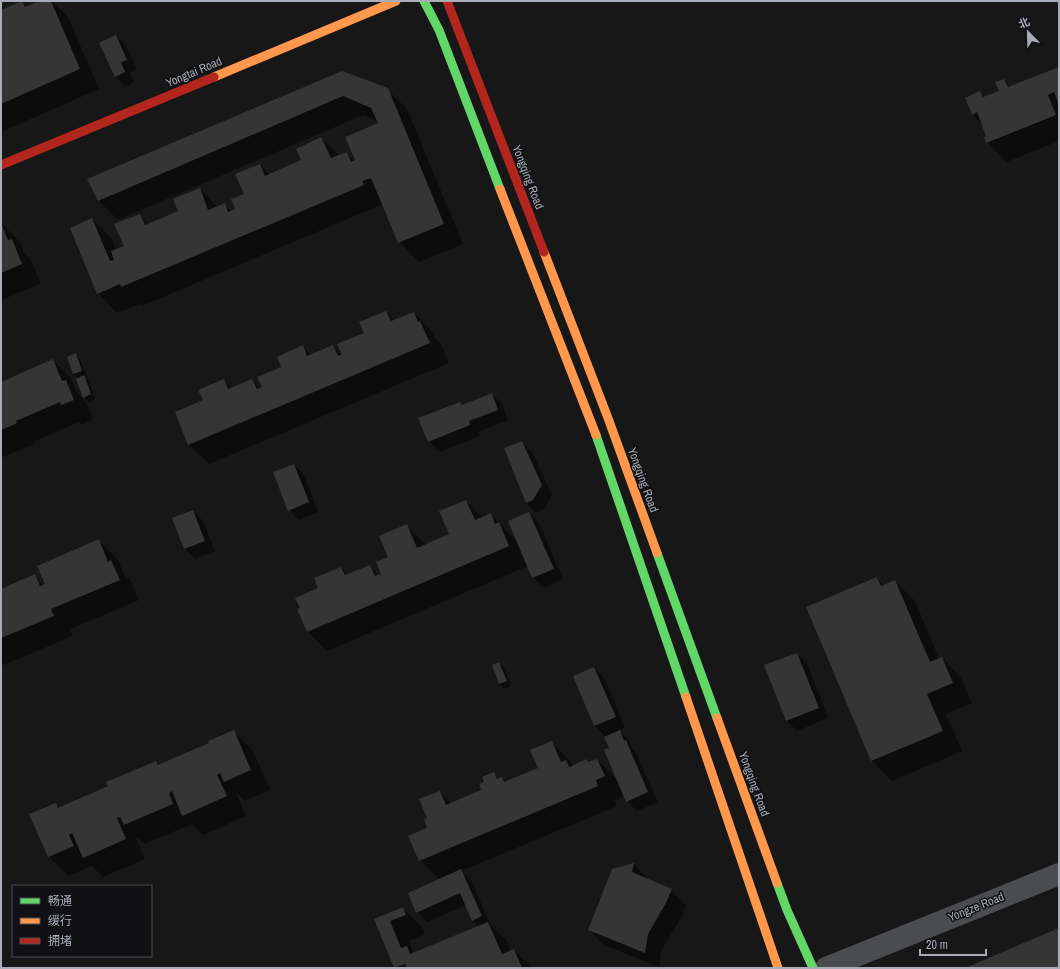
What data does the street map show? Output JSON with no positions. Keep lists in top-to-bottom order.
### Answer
{
  "streets": {
    "street": ["Yongtai Road", "Yongqing Road", "Yongze Road"]
  },
  "legend": ["畅通", "缓行", "拥堵"],
  "scale_bar": "20 m",
  "north": "top left"
}
